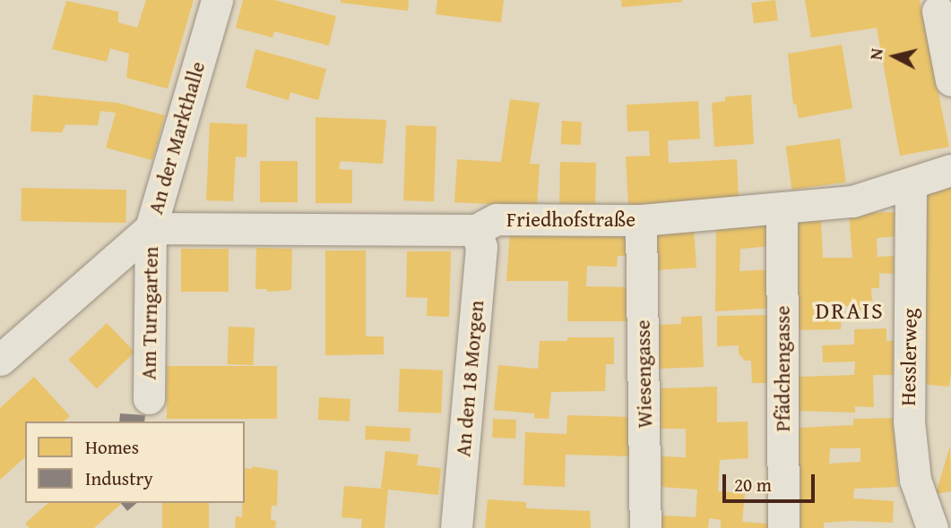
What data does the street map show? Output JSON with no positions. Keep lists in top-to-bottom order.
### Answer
{
  "streets": {
    "street": [
      "An der Markthalle",
      "Friedhofstraße",
      "Am Turngarten",
      "Hesslerweg",
      "Pfädchengasse",
      "Wiesengasse",
      "An den 18 Morgen"
    ]
  },
  "crossings": [
    ["An der Markthalle", "Friedhofstraße"],
    ["An der Markthalle", "Am Turngarten"],
    ["Friedhofstraße", "Am Turngarten"],
    ["Friedhofstraße", "Hesslerweg"],
    ["Friedhofstraße", "Pfädchengasse"],
    ["Friedhofstraße", "Wiesengasse"],
    ["Friedhofstraße", "An den 18 Morgen"]
  ],
  "districts": ["DRAIS"],
  "legend": ["Homes", "Industry"],
  "scale_bar": "20 m",
  "north": "left"
}
